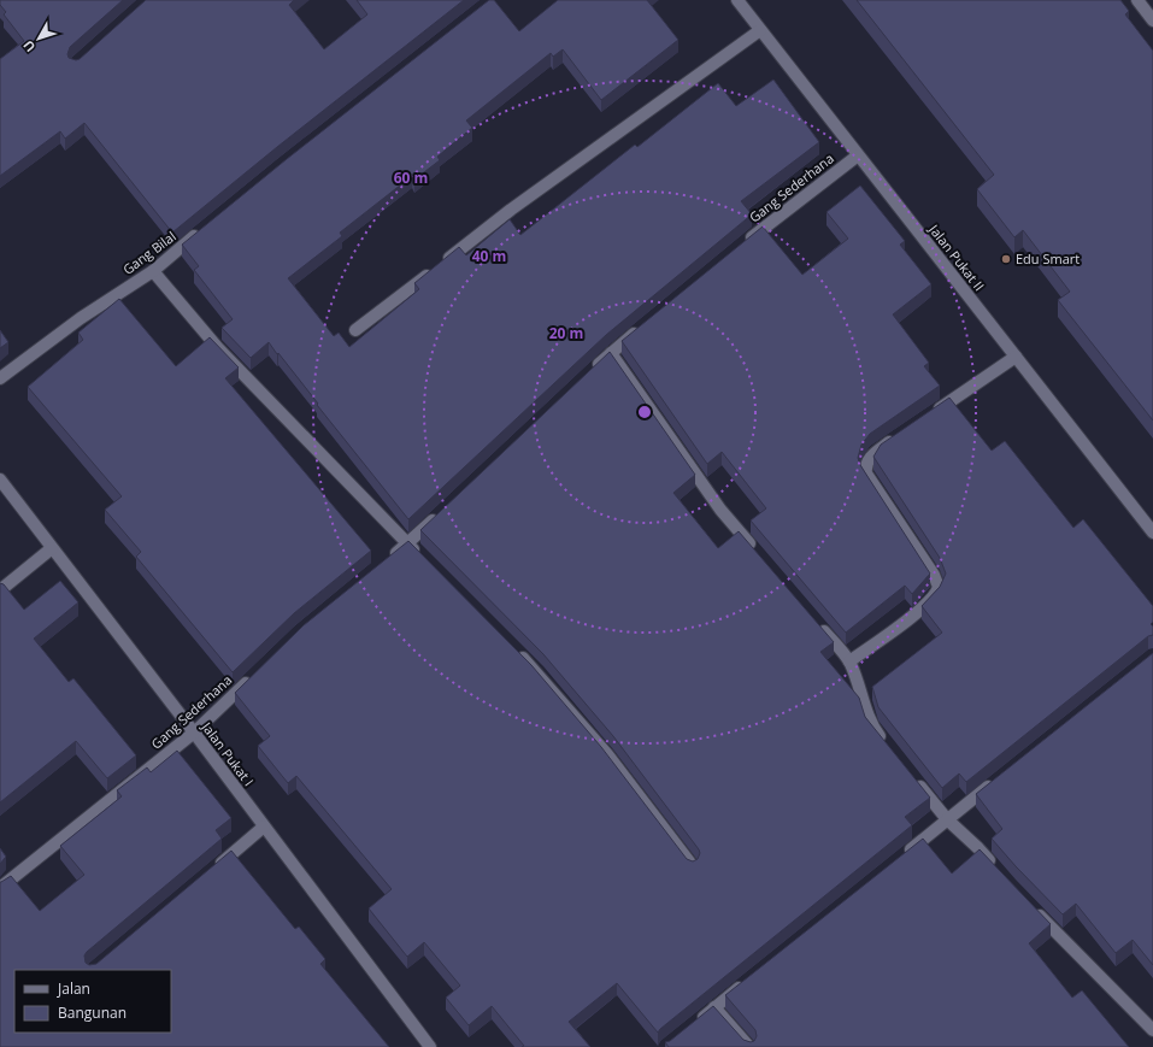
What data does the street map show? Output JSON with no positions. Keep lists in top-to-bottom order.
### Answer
{
  "streets": {
    "street": [
      "Gang Sederhana",
      "Gang Bilal",
      "Jalan Pukat II",
      "Jalan Pukat I"
    ]
  },
  "crossings": [
    ["Gang Sederhana", "Jalan Pukat II"],
    ["Gang Sederhana", "Jalan Pukat I"]
  ],
  "places": ["Edu Smart"],
  "legend": ["Jalan", "Bangunan"],
  "north": "bottom left",
  "rings": ["60 m", "40 m", "20 m"]
}
